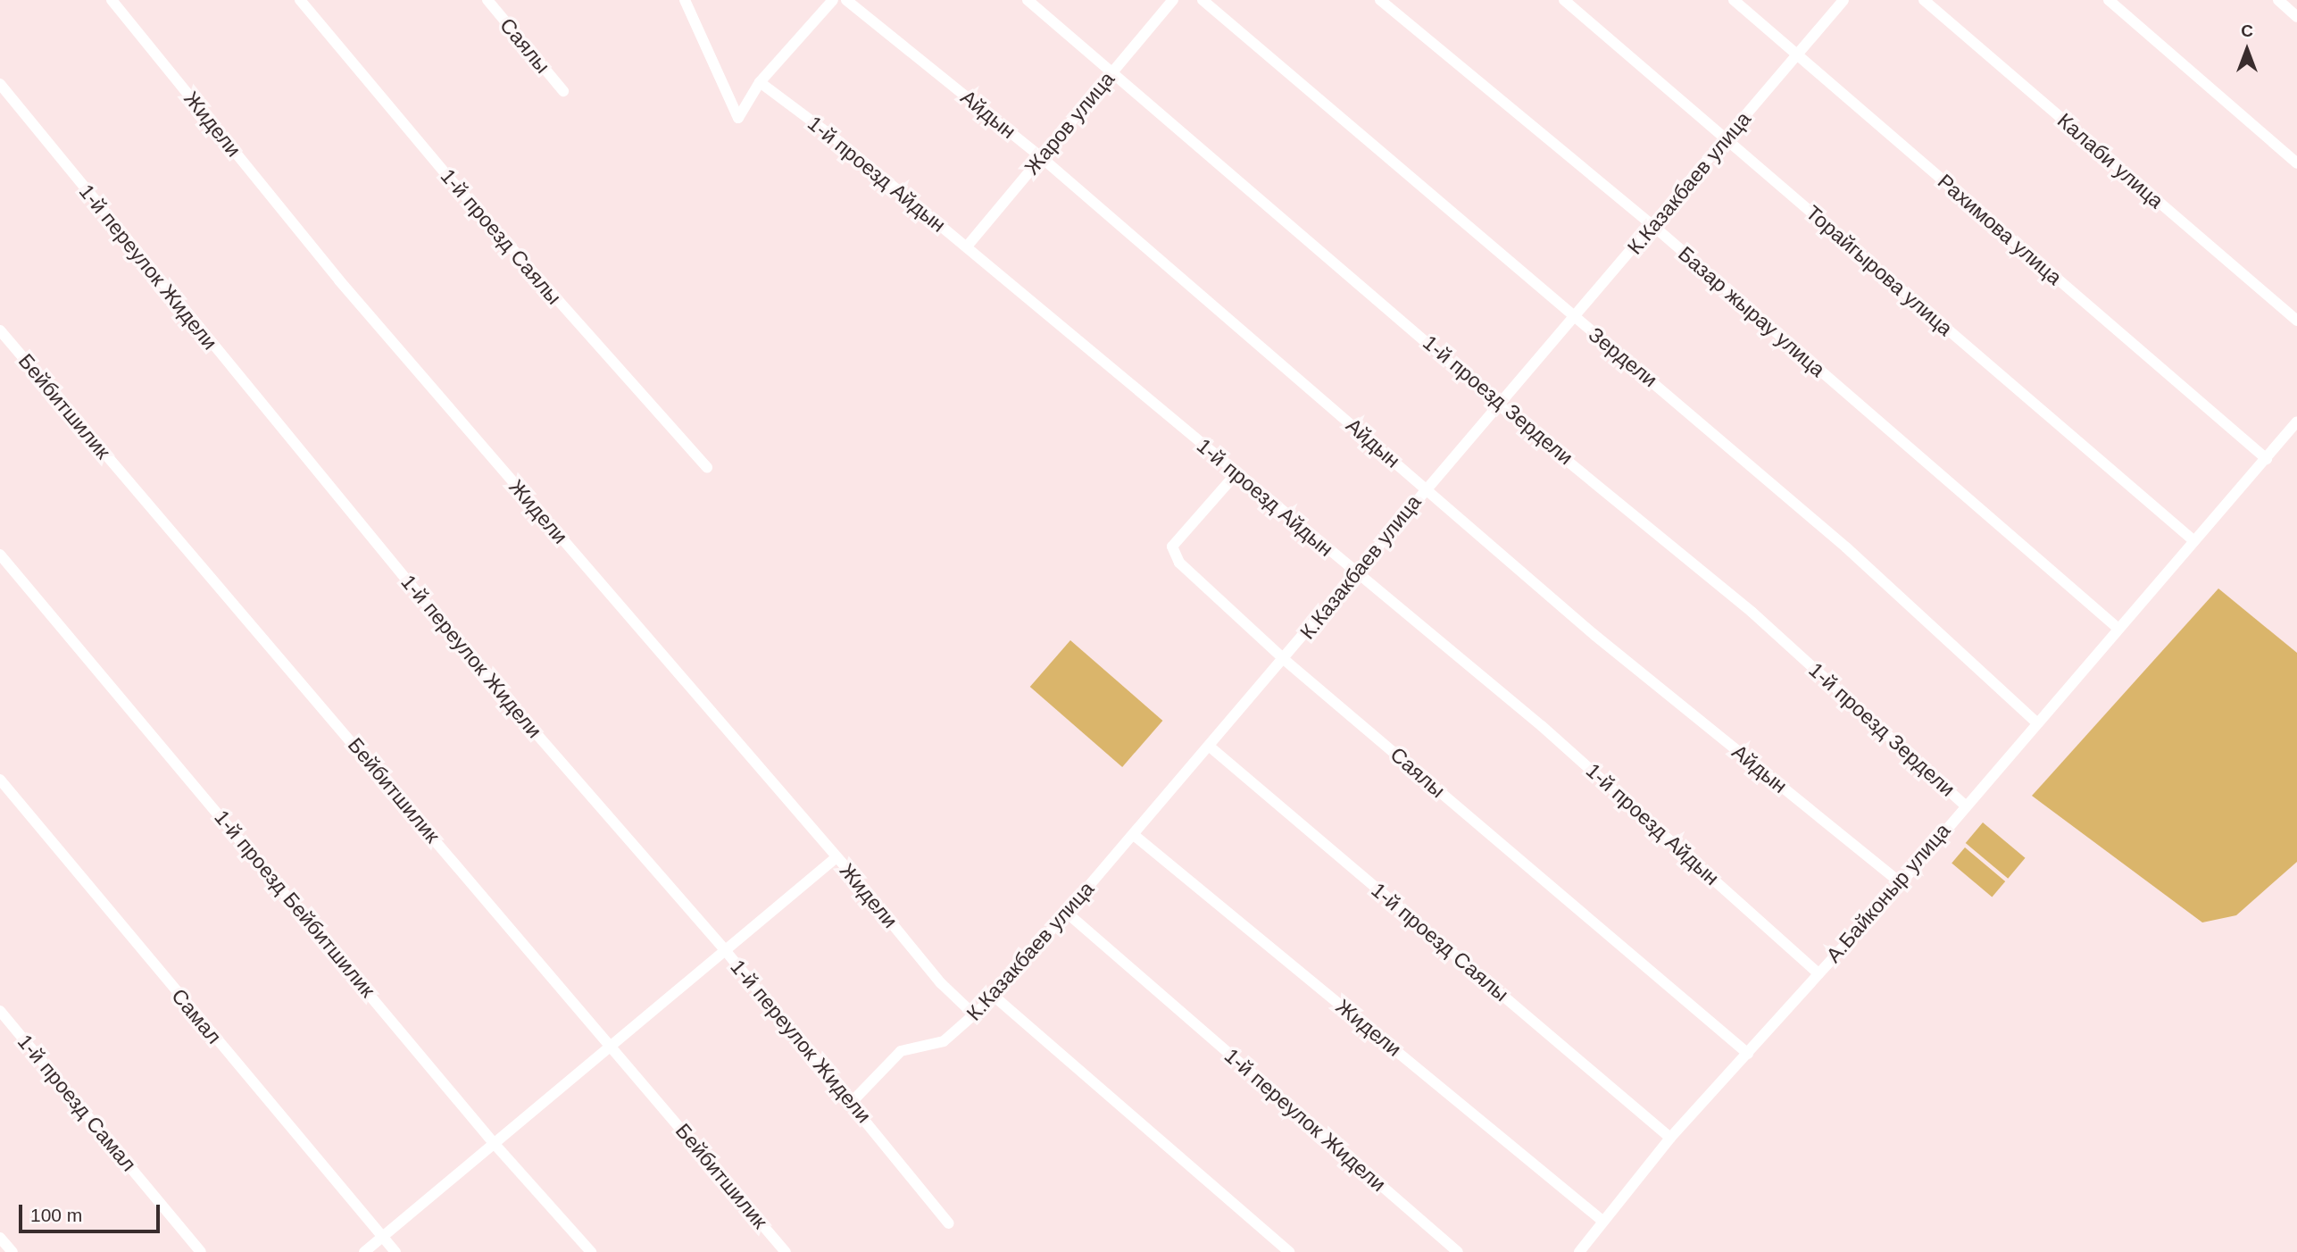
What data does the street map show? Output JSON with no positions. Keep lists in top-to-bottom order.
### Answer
{
  "streets": {
    "street": [
      "Саялы",
      "Айдын",
      "Жаров улица",
      "Жидели",
      "Калаби улица",
      "1-й проезд Айдын",
      "К.Казакбаев улица",
      "Рахимова улица",
      "1-й проезд Саялы",
      "1-й переулок Жидели",
      "Торайгырова улица",
      "Базар жырау улица",
      "Зердели",
      "1-й проезд Зердели",
      "Бейбитшилик",
      "А.Байконыр улица",
      "1-й проезд Бейбитшилик",
      "Самал",
      "1-й проезд Самал"
    ]
  },
  "crossings": [
    ["Саялы", "1-й проезд Айдын"],
    ["Саялы", "К.Казакбаев улица"],
    ["Саялы", "А.Байконыр улица"],
    ["Айдын", "Жаров улица"],
    ["Айдын", "К.Казакбаев улица"],
    ["Айдын", "А.Байконыр улица"],
    ["Жаров улица", "1-й проезд Айдын"],
    ["Жаров улица", "1-й проезд Зердели"],
    ["Жидели", "К.Казакбаев улица"],
    ["Жидели", "А.Байконыр улица"],
    ["1-й проезд Айдын", "К.Казакбаев улица"],
    ["1-й проезд Айдын", "А.Байконыр улица"],
    ["К.Казакбаев улица", "Рахимова улица"],
    ["К.Казакбаев улица", "1-й проезд Саялы"],
    ["К.Казакбаев улица", "1-й переулок Жидели"],
    ["К.Казакбаев улица", "Торайгырова улица"],
    ["К.Казакбаев улица", "Базар жырау улица"],
    ["К.Казакбаев улица", "Зердели"],
    ["К.Казакбаев улица", "1-й проезд Зердели"],
    ["Рахимова улица", "А.Байконыр улица"],
    ["1-й проезд Саялы", "А.Байконыр улица"],
    ["Торайгырова улица", "А.Байконыр улица"],
    ["Базар жырау улица", "А.Байконыр улица"],
    ["Зердели", "А.Байконыр улица"],
    ["1-й проезд Зердели", "А.Байконыр улица"]
  ],
  "scale_bar": "100 m",
  "north": "top"
}
